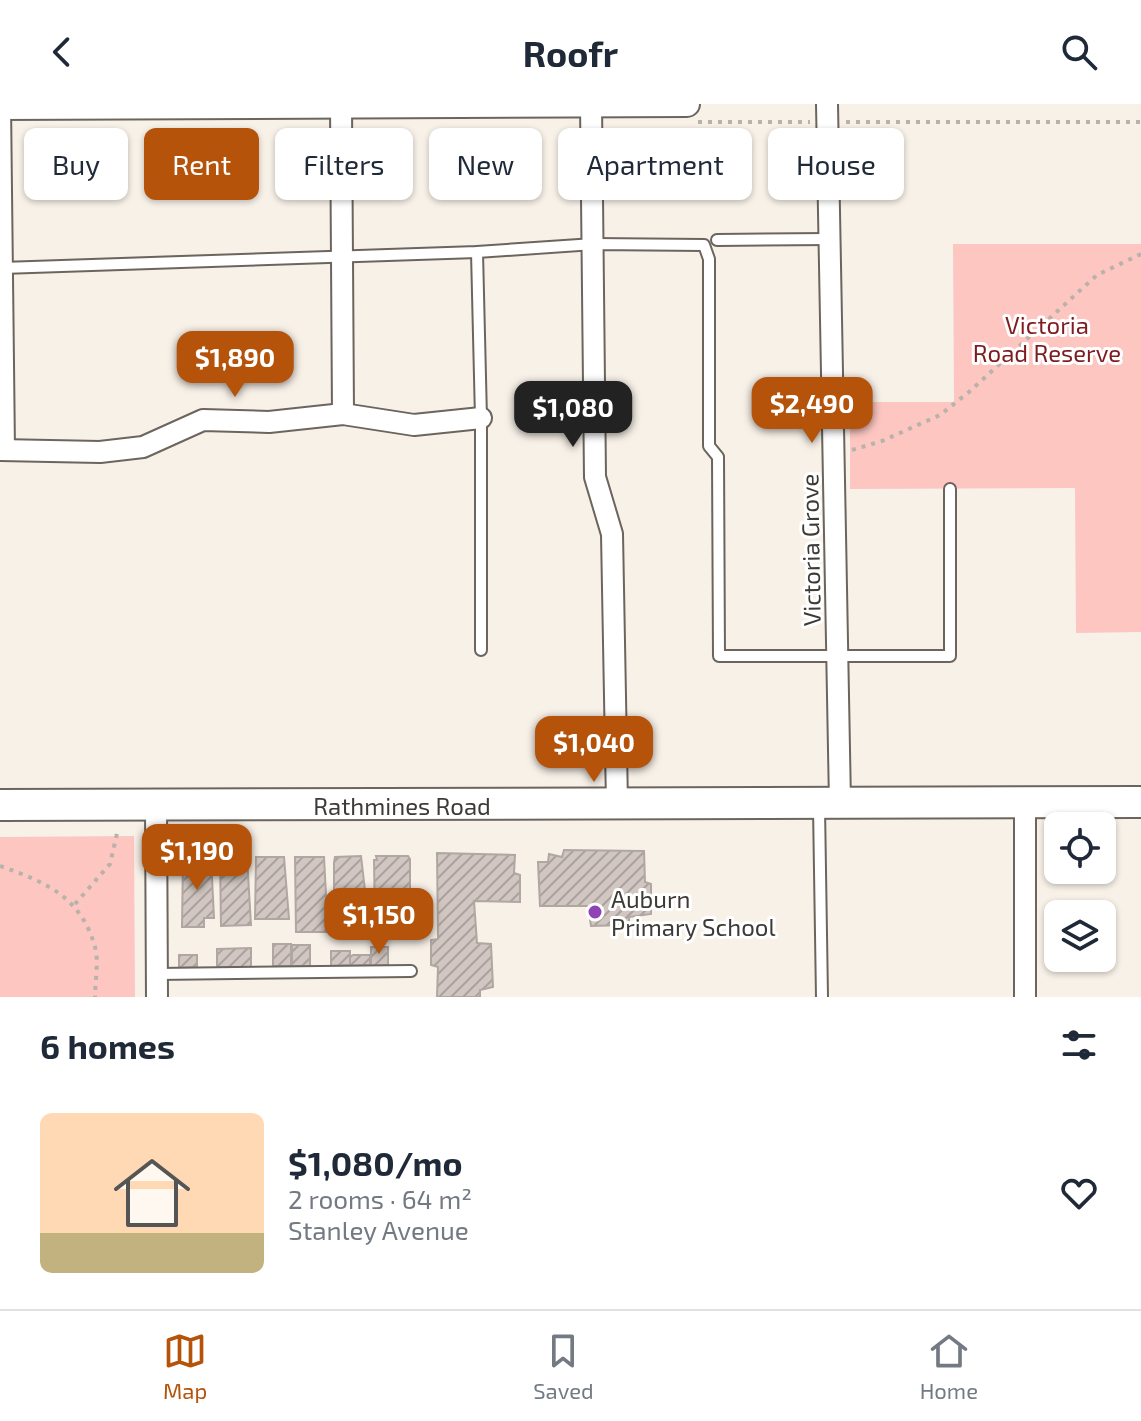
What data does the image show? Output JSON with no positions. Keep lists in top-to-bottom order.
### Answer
{
  "streets": {
    "main road": ["Rathmines Road"],
    "street": ["Victoria Grove"]
  },
  "crossings": [
    ["Victoria Grove", "Rathmines Road"]
  ],
  "parks": ["Victoria Road Reserve"],
  "places": ["Auburn Primary School"],
  "page": {
    "header": "Roofr",
    "chip": [
      "Buy",
      "Rent",
      "Filters",
      "New",
      "Apartment",
      "House"
    ],
    "price": [
      "$1,890",
      "$2,490",
      "$1,080",
      "$1,040",
      "$1,190",
      "$1,150"
    ],
    "heading": "6 homes",
    "list": [
      {
        "name": "$1,080/mo",
        "note": "2 rooms · 64 m² · Stanley Avenue"
      }
    ],
    "tabs": ["Map", "Saved", "Home"]
  }
}
